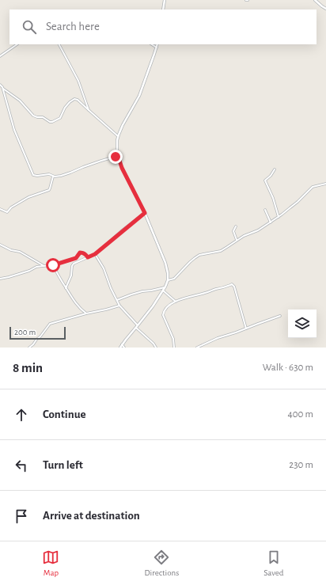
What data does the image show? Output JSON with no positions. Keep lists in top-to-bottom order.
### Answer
{
  "scale_bar": "200 m",
  "page": {
    "search": "Search here",
    "scale": "200 m",
    "heading": ["8 min", "Walk · 630 m"],
    "list": [
      ["Continue", "400 m"],
      ["Turn left", "230 m"],
      "Arrive at destination"
    ],
    "nav": ["Map", "Directions", "Saved"]
  }
}
